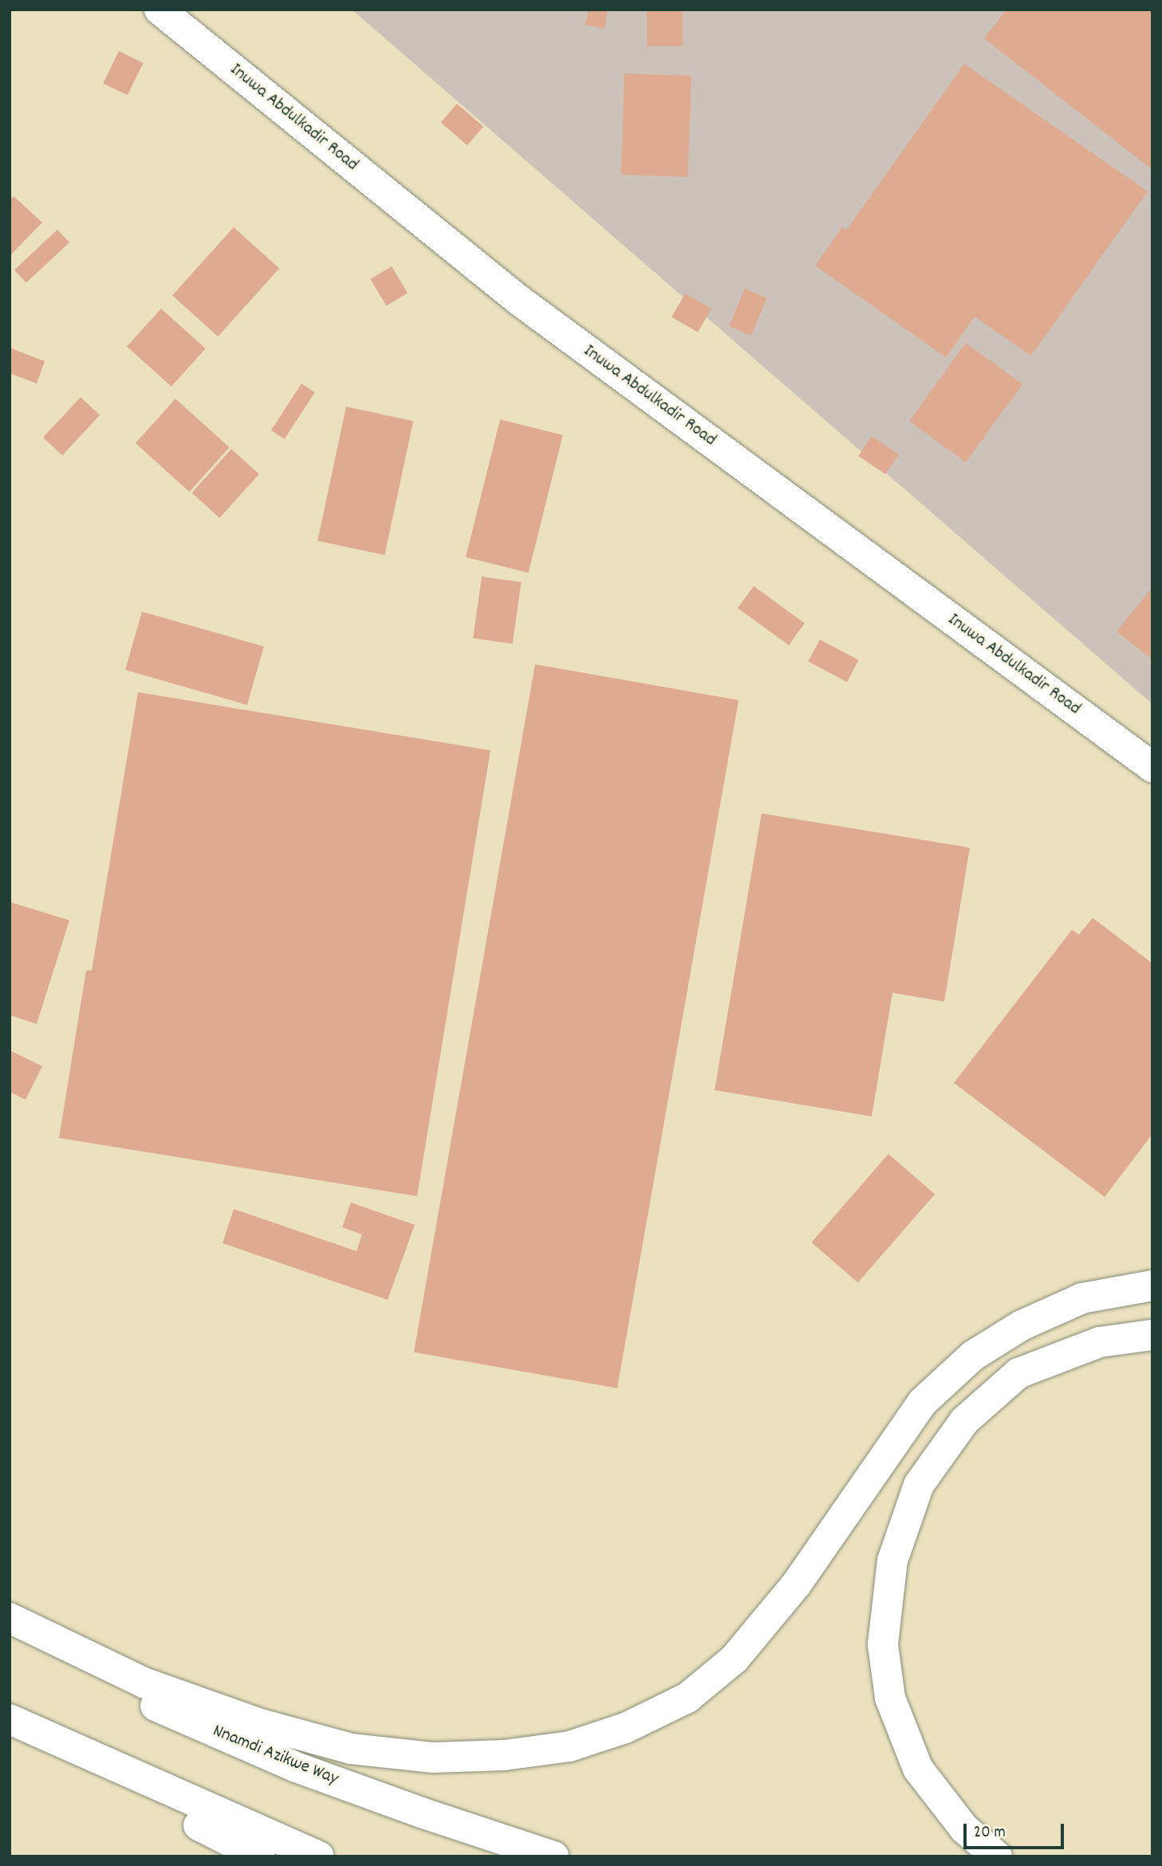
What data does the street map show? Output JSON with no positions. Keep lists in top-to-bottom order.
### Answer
{
  "streets": {
    "main road": ["Inuwa Abdulkadir Road", "Nnamdi Azikwe Way"]
  },
  "scale_bar": "20 m"
}
